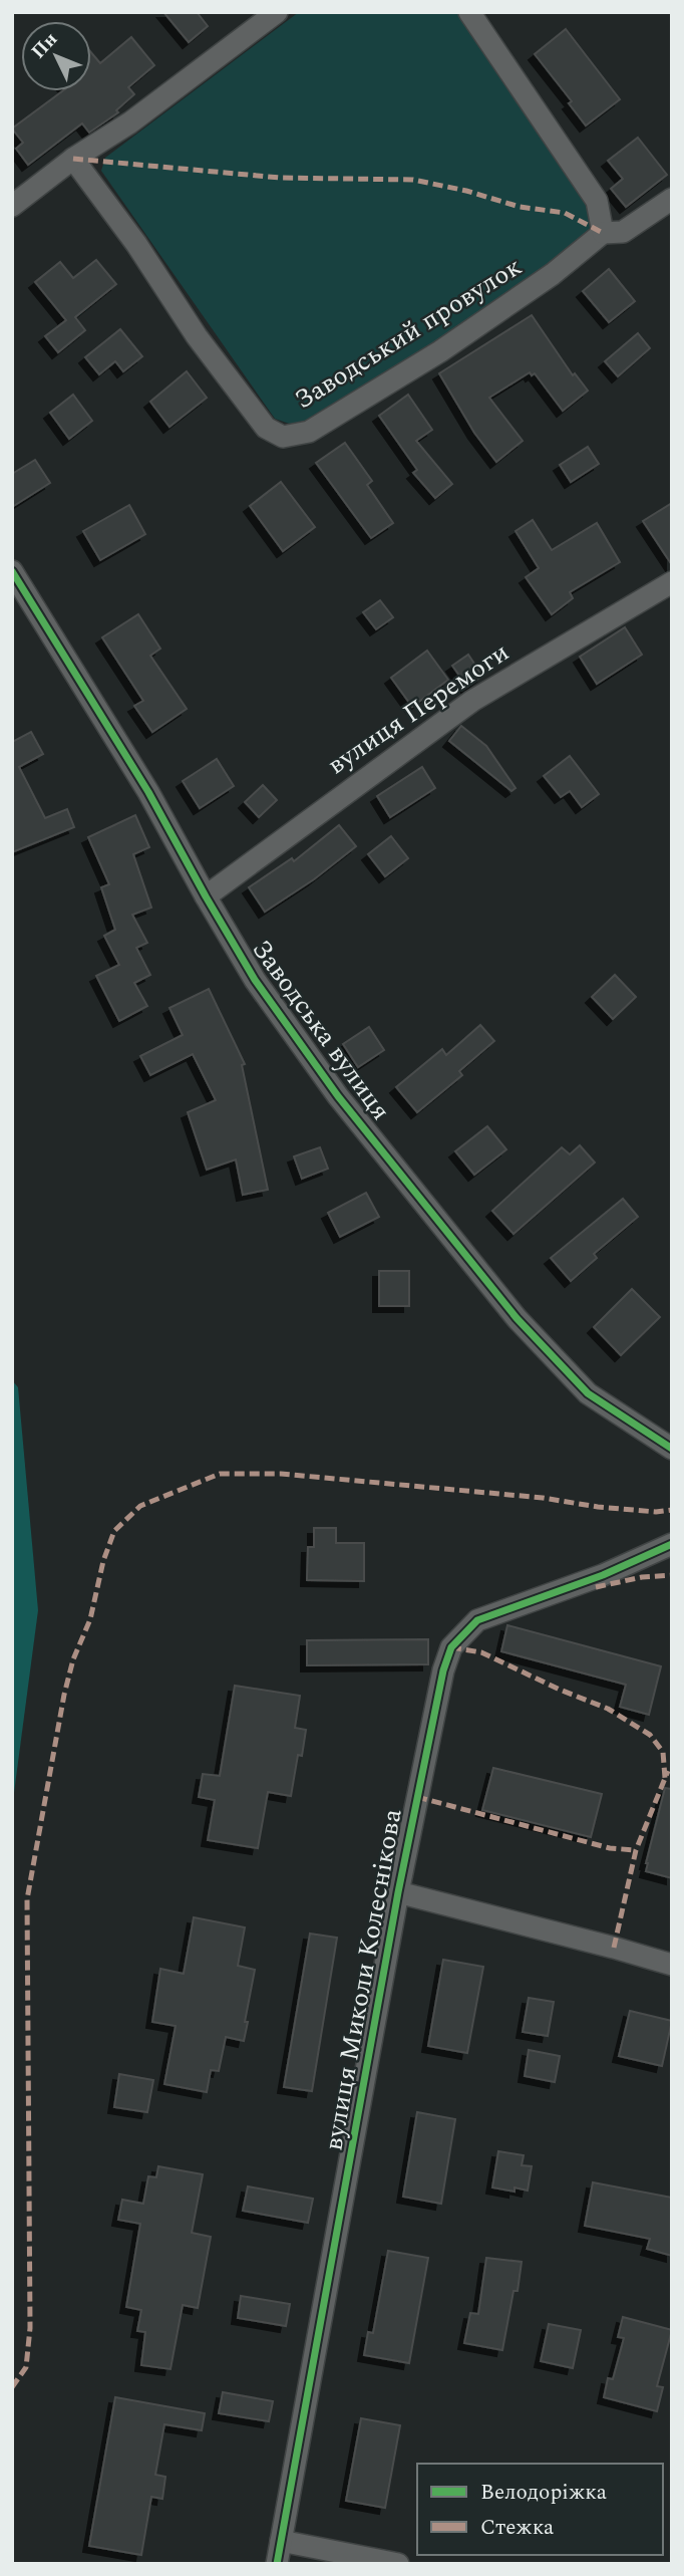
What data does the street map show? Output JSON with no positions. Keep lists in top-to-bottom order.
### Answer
{
  "streets": {
    "street": [
      "Заводський провулок",
      "вулиця Перемоги",
      "Заводська вулиця",
      "вулиця Миколи Колеснікова"
    ]
  },
  "crossings": [
    ["вулиця Перемоги", "Заводська вулиця"]
  ],
  "legend": ["Велодоріжка", "Стежка"],
  "north": "top left"
}
